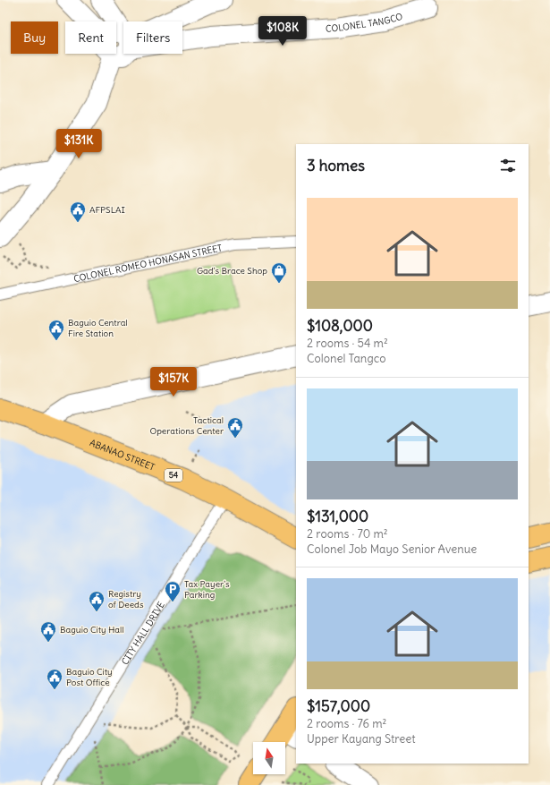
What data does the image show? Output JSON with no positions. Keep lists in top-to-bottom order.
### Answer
{
  "streets": {
    "highway": ["ABANAO STREET", "54"],
    "street": ["COLONEL TANGCO"],
    "lane": ["COLONEL ROMEO HONASAN STREET", "CITY HALL DRIVE"]
  },
  "crossings": [
    ["ABANAO STREET", "CITY HALL DRIVE"]
  ],
  "places": {
    "public building": [
      "AFPSLAI",
      "Baguio Central Fire Station",
      "Tactical Operations Center",
      "Registry of Deeds",
      "Baguio City Hall",
      "Baguio City Post Office"
    ],
    "shop": ["Gad's Brace Shop"],
    "parking": ["Tax Payer's Parking"]
  },
  "north": "top",
  "page": {
    "price": ["$108K", "$131K", "$157K"],
    "chip": ["Buy", "Rent", "Filters"],
    "heading": "3 homes",
    "list": [
      {
        "name": "$108,000",
        "note": "2 rooms · 54 m² · Colonel Tangco"
      },
      {
        "name": "$131,000",
        "note": "2 rooms · 70 m² · Colonel Job Mayo Senior Avenue"
      },
      {
        "name": "$157,000",
        "note": "2 rooms · 76 m² · Upper Kayang Street"
      }
    ]
  }
}
